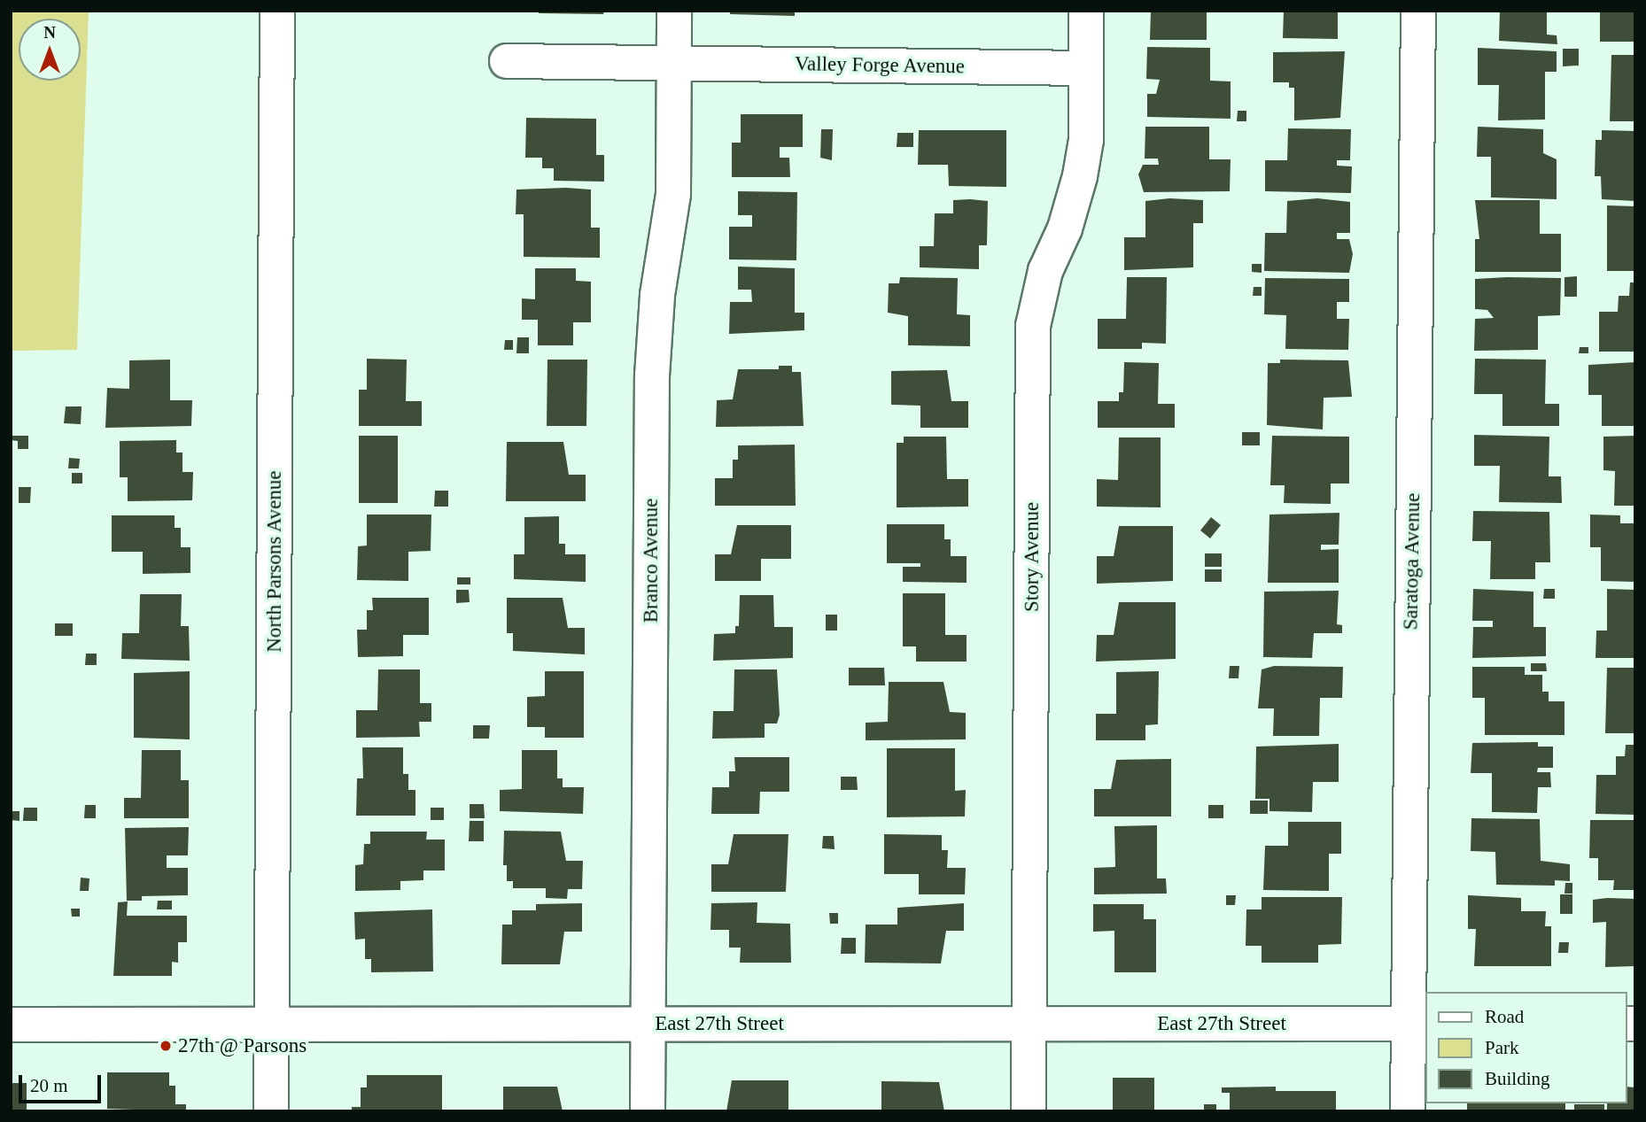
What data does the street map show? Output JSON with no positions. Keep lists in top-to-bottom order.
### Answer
{
  "streets": {
    "street": [
      "Valley Forge Avenue",
      "Story Avenue",
      "Branco Avenue",
      "North Parsons Avenue",
      "Saratoga Avenue",
      "East 27th Street"
    ]
  },
  "crossings": [
    ["Valley Forge Avenue", "Story Avenue"],
    ["Valley Forge Avenue", "Branco Avenue"],
    ["Story Avenue", "East 27th Street"],
    ["Branco Avenue", "East 27th Street"],
    ["North Parsons Avenue", "East 27th Street"],
    ["Saratoga Avenue", "East 27th Street"]
  ],
  "places": ["27th @ Parsons"],
  "legend": ["Road", "Park", "Building"],
  "scale_bar": "20 m",
  "north": "top"
}
